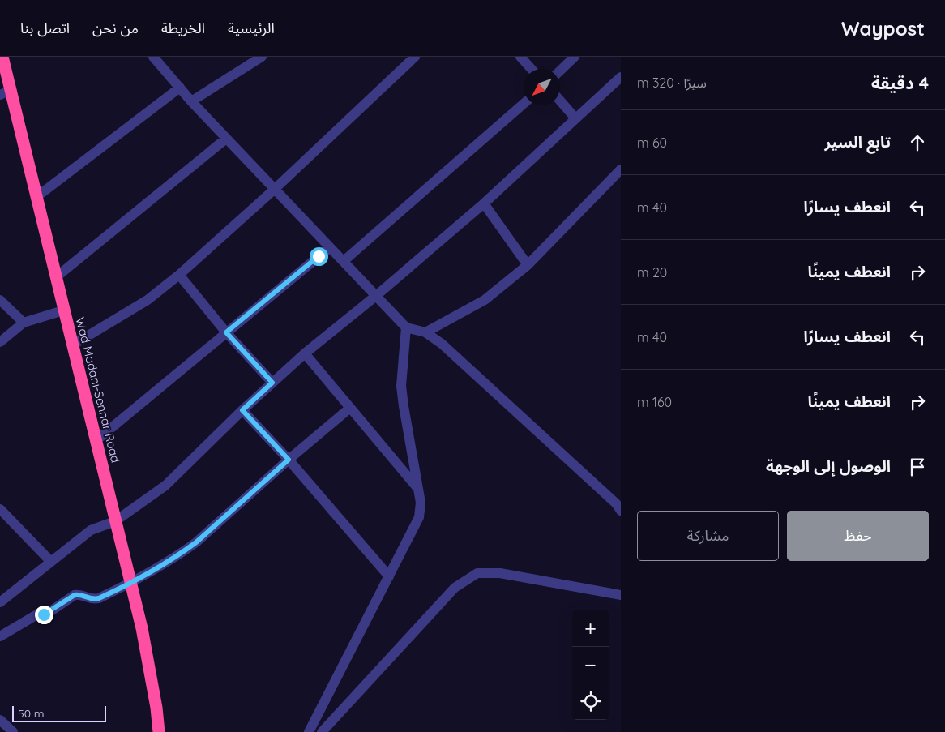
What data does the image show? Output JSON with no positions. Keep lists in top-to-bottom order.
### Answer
{
  "streets": {
    "highway": ["Wad Madani-Sennar Road"]
  },
  "scale_bar": "50 m",
  "north": "bottom left",
  "page": {
    "header": "Waypost",
    "nav": [
      "الرئيسية",
      "الخريطة",
      "من نحن",
      "اتصل بنا"
    ],
    "heading": ["4 دقيقة", "سيرًا · 320 m"],
    "list": [
      ["تابع السير", "60 m"],
      ["انعطف يسارًا", "40 m"],
      ["انعطف يمينًا", "20 m"],
      ["انعطف يسارًا", "40 m"],
      ["انعطف يمينًا", "160 m"],
      "الوصول إلى الوجهة"
    ],
    "buttons": ["حفظ", "مشاركة"],
    "map_buttons": ["+", "−"],
    "scale": "50 m"
  }
}
